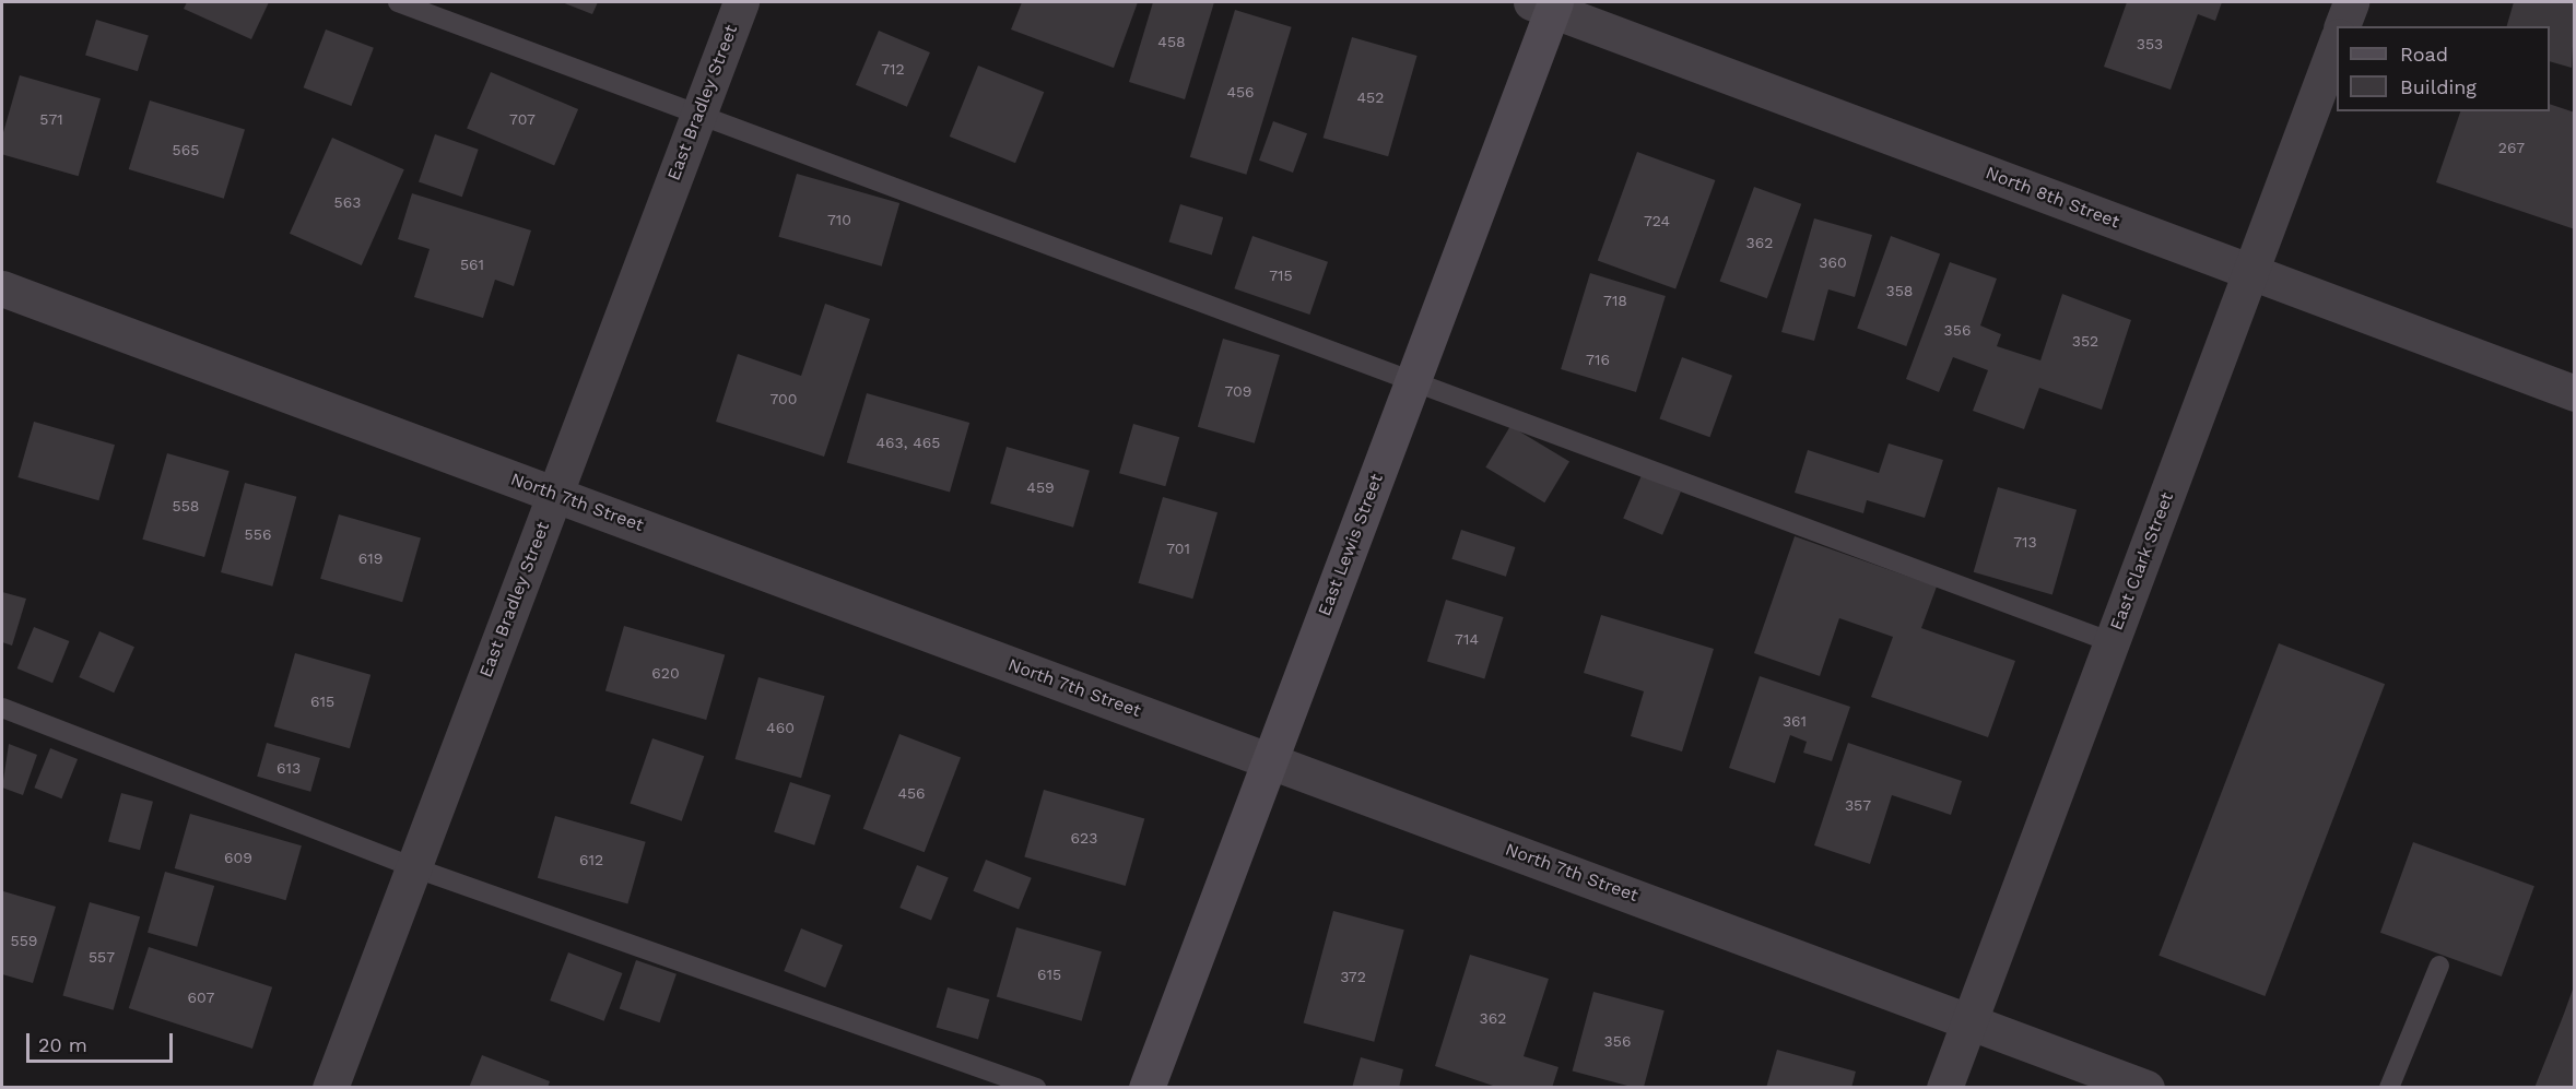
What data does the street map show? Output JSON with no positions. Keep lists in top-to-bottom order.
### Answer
{
  "streets": {
    "street": [
      "East Bradley Street",
      "North 8th Street",
      "North 7th Street",
      "East Lewis Street",
      "East Clark Street"
    ]
  },
  "crossings": [
    ["East Bradley Street", "North 7th Street"],
    ["North 8th Street", "East Lewis Street"],
    ["North 8th Street", "East Clark Street"],
    ["North 7th Street", "East Lewis Street"],
    ["North 7th Street", "East Clark Street"]
  ],
  "house_numbers": [
    "458",
    "353",
    "712",
    "456",
    "452",
    "571",
    "707",
    "267",
    "565",
    "563",
    "710",
    "724",
    "362",
    "360",
    "561",
    "715",
    "358",
    "718",
    "356",
    "352",
    "716",
    "709",
    "700",
    "463, 465",
    "459",
    "558",
    "556",
    "713",
    "701",
    "619",
    "714",
    "620",
    "615",
    "361",
    "460",
    "613",
    "456",
    "357",
    "623",
    "609",
    "612",
    "559",
    "557",
    "615",
    "372",
    "607",
    "362",
    "356"
  ],
  "legend": ["Road", "Building"],
  "scale_bar": "20 m"
}
